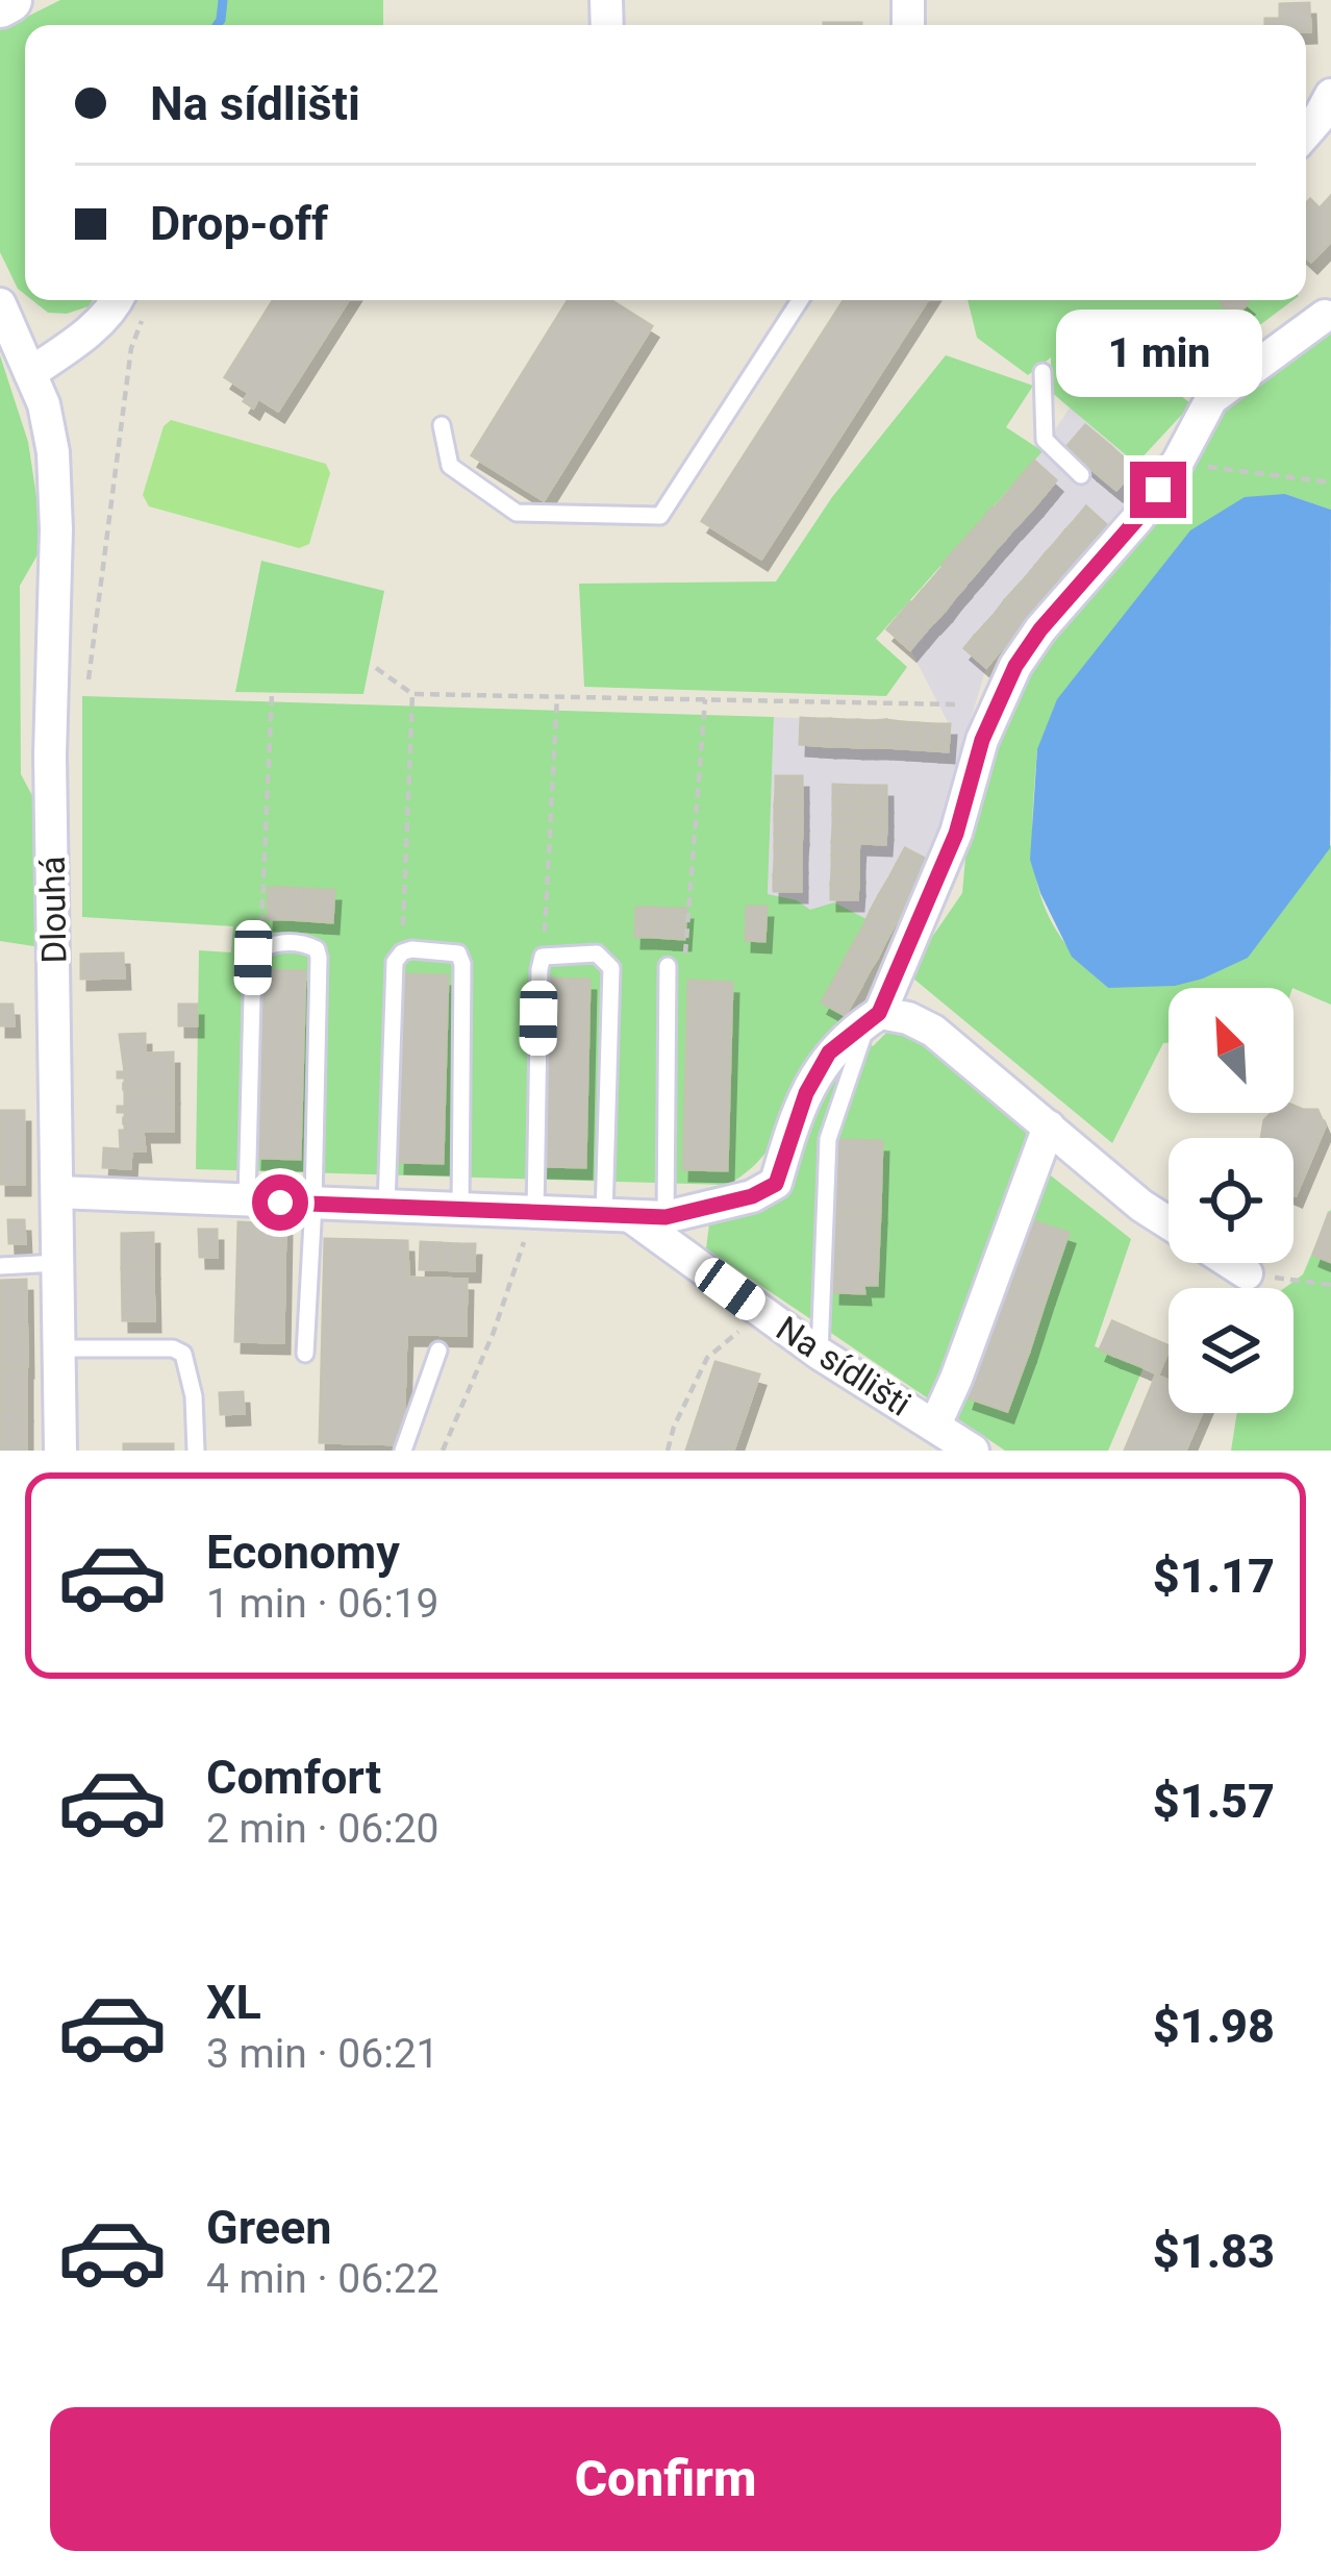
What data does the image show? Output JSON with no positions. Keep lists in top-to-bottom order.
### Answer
{
  "streets": {
    "street": ["Dlouhá", "Na sídlišti"]
  },
  "north": "top left",
  "page": {
    "banner": ["Na sídlišti", "Drop-off"],
    "bubble": "1 min",
    "list": [
      {
        "name": "Economy",
        "note": "1 min · 06:19",
        "value": "$1.17"
      },
      {
        "name": "Comfort",
        "note": "2 min · 06:20",
        "value": "$1.57"
      },
      {
        "name": "XL",
        "note": "3 min · 06:21",
        "value": "$1.98"
      },
      {
        "name": "Green",
        "note": "4 min · 06:22",
        "value": "$1.83"
      }
    ],
    "buttons": "Confirm"
  }
}
